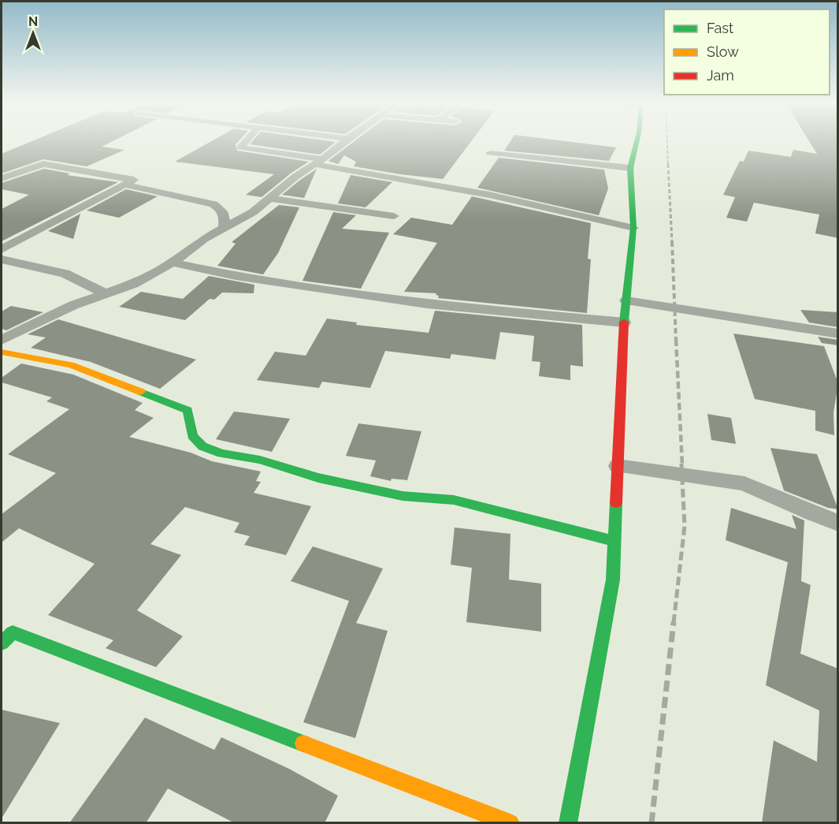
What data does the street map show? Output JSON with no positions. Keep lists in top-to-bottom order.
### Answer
{
  "legend": ["Fast", "Slow", "Jam"],
  "north": "top"
}
